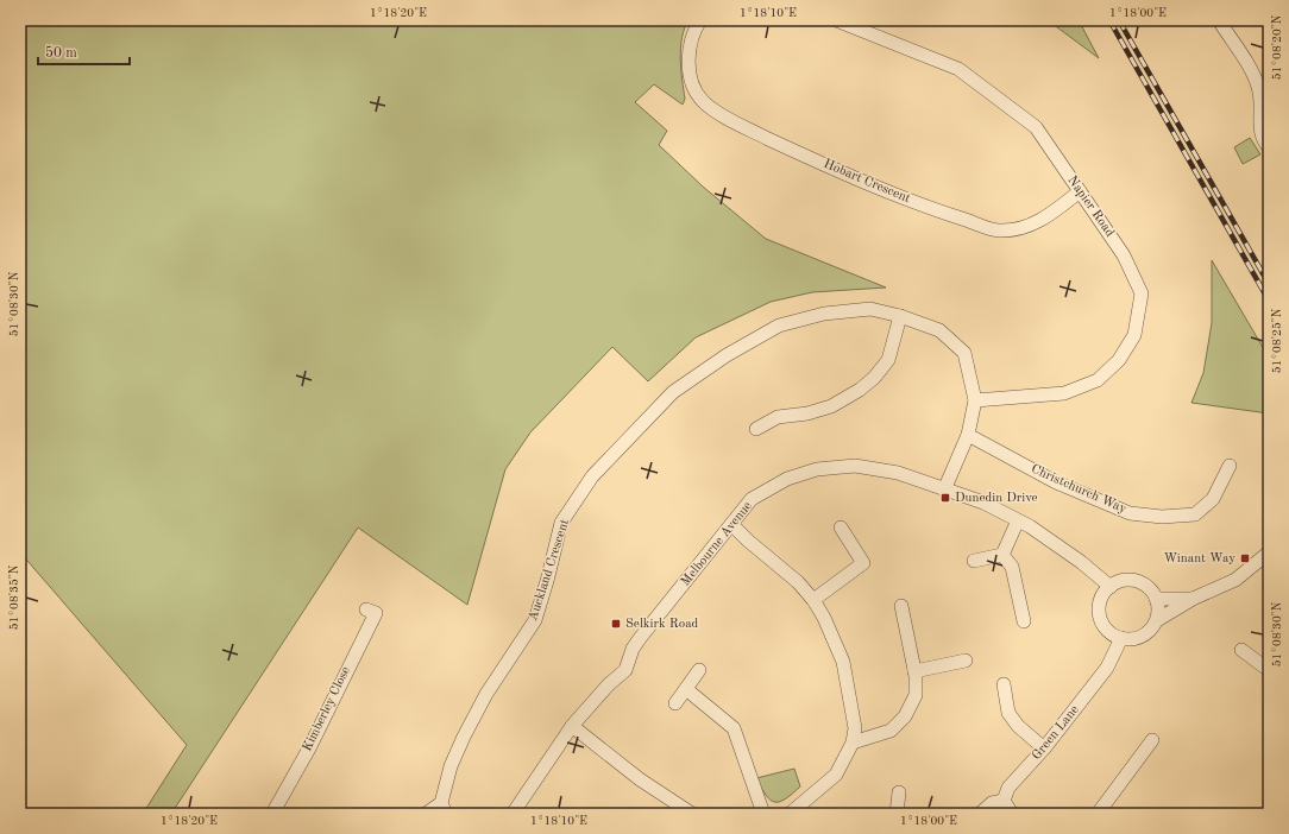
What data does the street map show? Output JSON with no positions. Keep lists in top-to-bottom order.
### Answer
{
  "streets": {
    "street": [
      "Hobart Crescent",
      "Napier Road",
      "Christchurch Way",
      "Melbourne Avenue",
      "Auckland Crescent",
      "Kimberley Close",
      "Green Lane"
    ]
  },
  "crossings": [
    ["Hobart Crescent", "Napier Road"],
    ["Melbourne Avenue", "Green Lane"]
  ],
  "places": {
    "transit": ["Dunedin Drive", "Winant Way", "Selkirk Road"]
  },
  "scale_bar": "50 m",
  "coordinates": [
    "1°18'20\"E",
    "1°18'10\"E",
    "1°18'00\"E",
    "51°08'20\"N",
    "51°08'30\"N",
    "51°08'25\"N",
    "51°08'35\"N"
  ]
}
